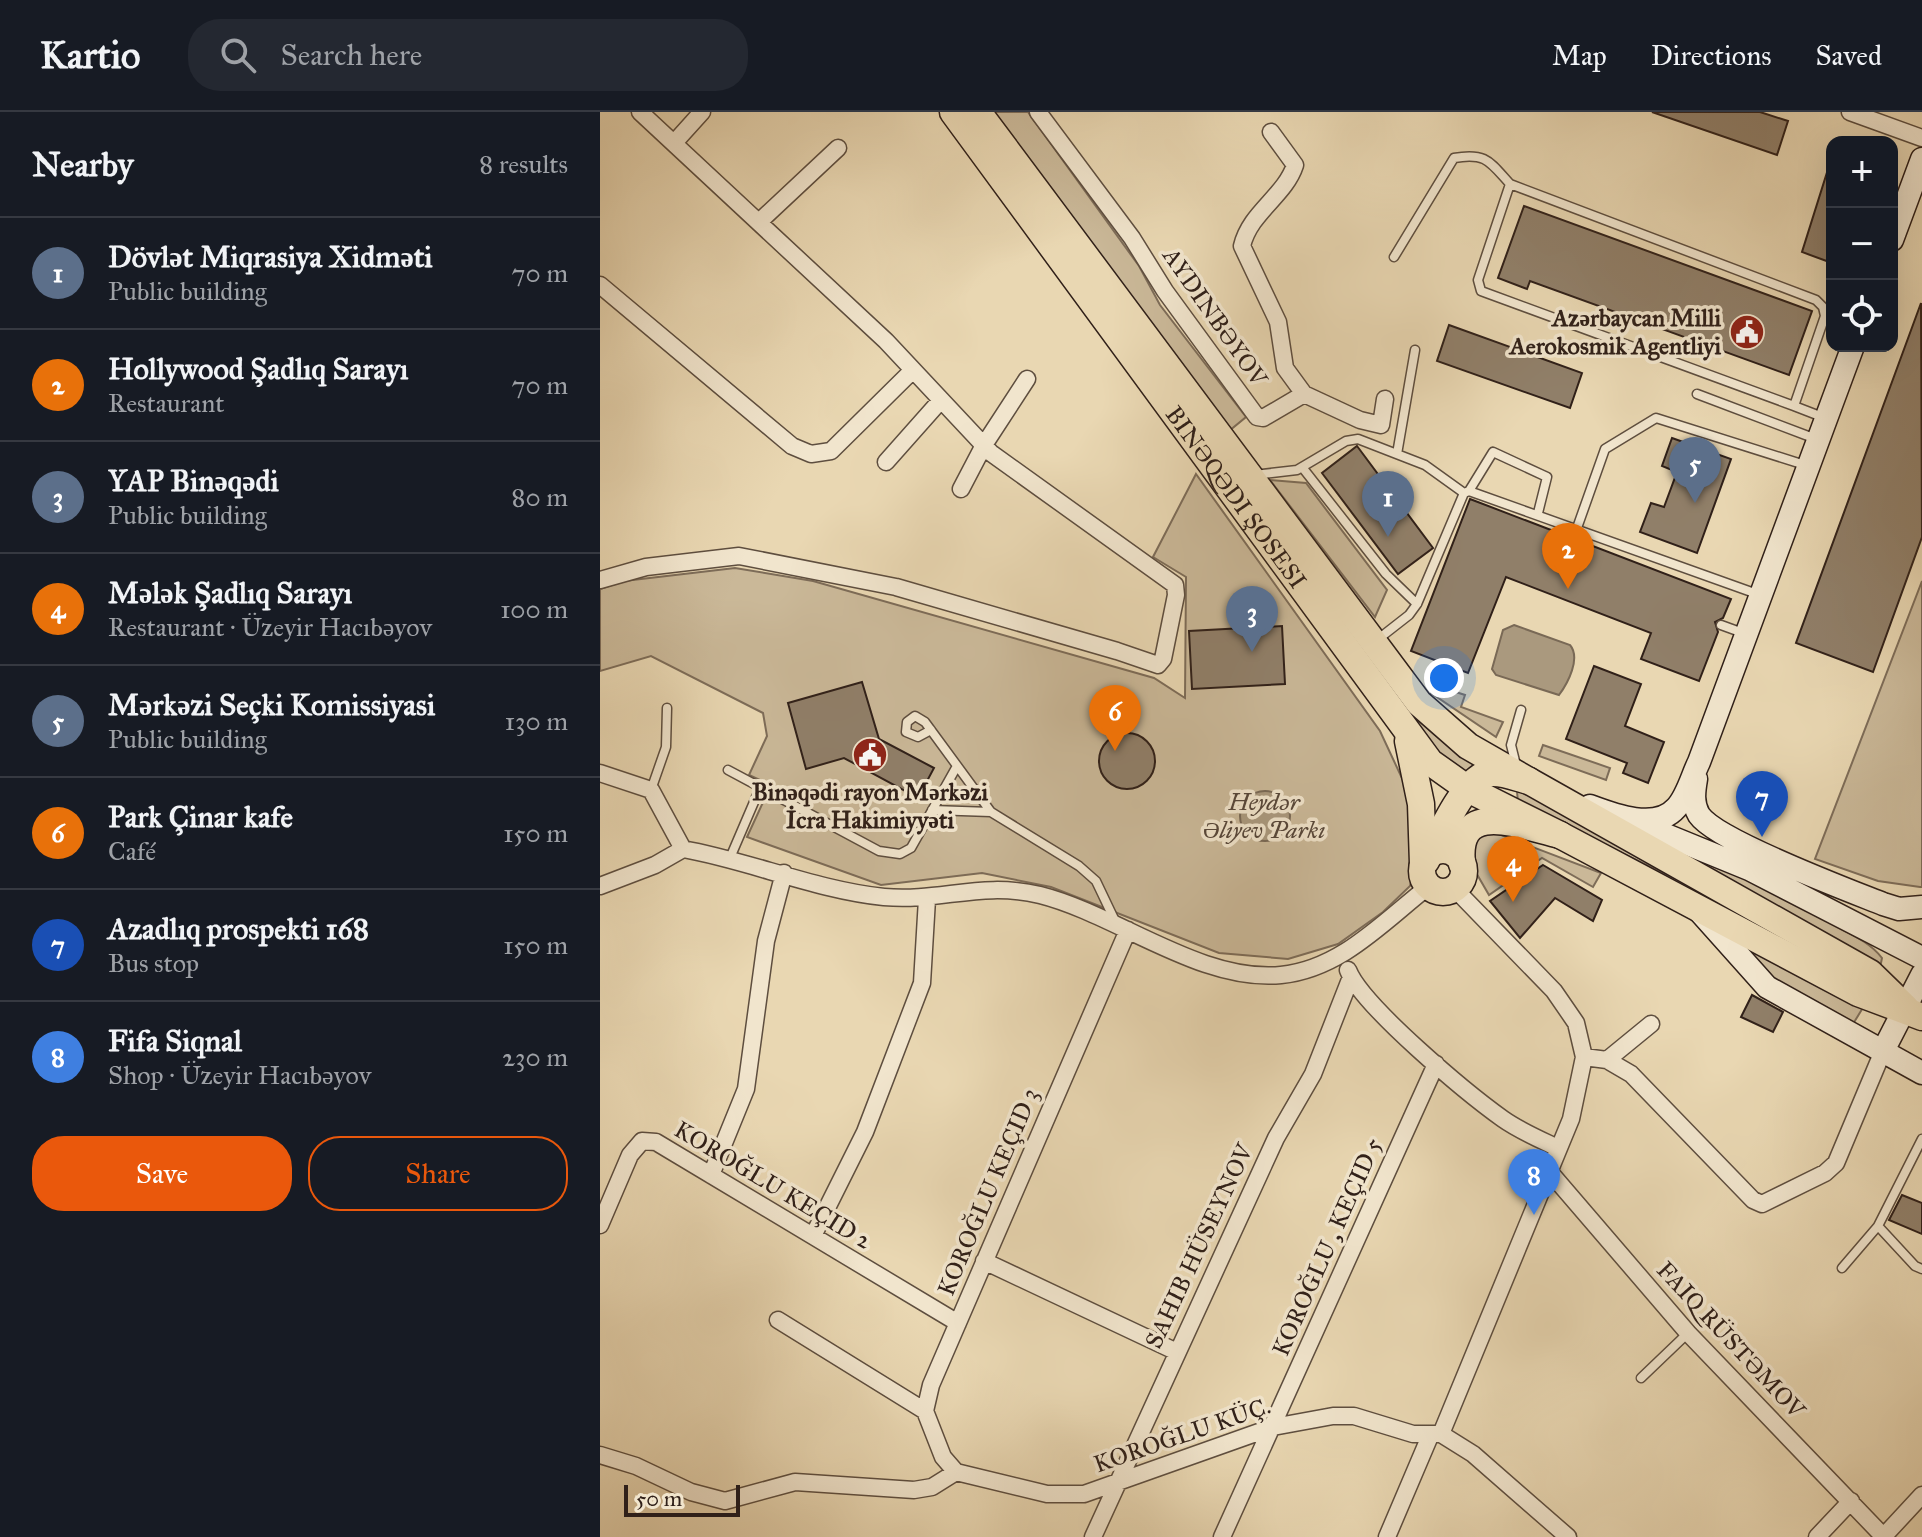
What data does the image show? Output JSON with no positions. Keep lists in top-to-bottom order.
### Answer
{
  "streets": {
    "main road": ["BINƏQƏDI ŞOSESI"],
    "street": [
      "KOROĞLU KEÇID 2",
      "KOROĞLU KEÇID 3",
      "SAHIB HÜSEYNOV",
      "KOROĞLU , KEÇID 5",
      "FAIQ RÜSTƏMOV",
      "KOROĞLU KÜÇ."
    ]
  },
  "crossings": [
    ["KOROĞLU KEÇID 2", "KOROĞLU KEÇID 3"],
    ["SAHIB HÜSEYNOV", "KOROĞLU KÜÇ."],
    ["KOROĞLU , KEÇID 5", "KOROĞLU KÜÇ."]
  ],
  "parks": ["Heydər Əliyev Parkı"],
  "places": {
    "public building": ["Azərbaycan Milli Aerokosmik Agentliyi", "Binəqədi rayon Mərkəzi İcra Hakimiyyəti"]
  },
  "scale_bar": "50 m",
  "page": {
    "header": "Kartio",
    "search": "Search here",
    "nav": ["Map", "Directions", "Saved"],
    "heading": ["Nearby", "8 results"],
    "map_buttons": ["+", "−"],
    "list": [
      {
        "mark": "1",
        "name": "Dövlət Miqrasiya Xidməti",
        "note": "Public building",
        "value": "70 m"
      },
      {
        "mark": "2",
        "name": "Hollywood Şadlıq Sarayı",
        "note": "Restaurant",
        "value": "70 m"
      },
      {
        "mark": "3",
        "name": "YAP Binəqədi",
        "note": "Public building",
        "value": "80 m"
      },
      {
        "mark": "4",
        "name": "Mələk Şadlıq Sarayı",
        "note": "Restaurant · Üzeyir Hacıbəyov",
        "value": "100 m"
      },
      {
        "mark": "5",
        "name": "Mərkəzi Seçki Komissiyasi",
        "note": "Public building",
        "value": "130 m"
      },
      {
        "mark": "6",
        "name": "Park Çinar kafe",
        "note": "Café",
        "value": "150 m"
      },
      {
        "mark": "7",
        "name": "Azadlıq prospekti 168",
        "note": "Bus stop",
        "value": "150 m"
      },
      {
        "mark": "8",
        "name": "Fifa Siqnal",
        "note": "Shop · Üzeyir Hacıbəyov",
        "value": "230 m"
      }
    ],
    "pins": [
      "5",
      "1",
      "2",
      "3",
      "6",
      "7",
      "4",
      "8"
    ],
    "buttons": ["Save", "Share"],
    "scale": "50 m"
  }
}
